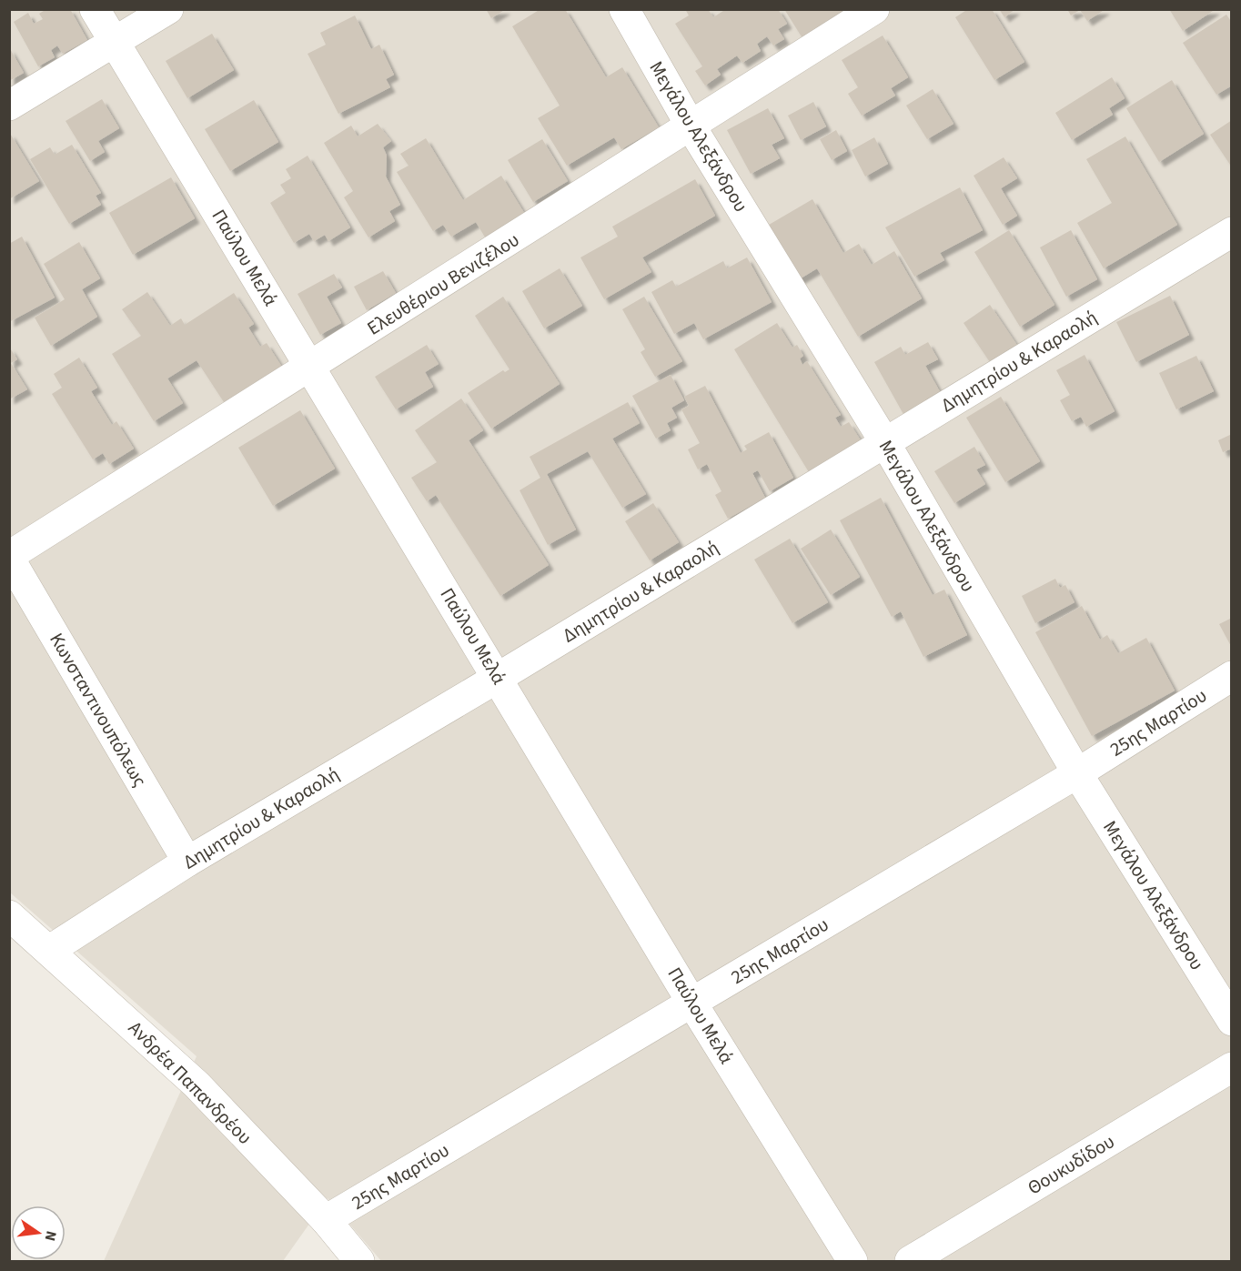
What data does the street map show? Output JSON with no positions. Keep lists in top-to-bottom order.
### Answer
{
  "streets": {
    "street": [
      "Μεγάλου Αλεξάνδρου",
      "Παύλου Μελά",
      "Ελευθέριου Βενιζέλου",
      "Δημητρίου & Καραολή",
      "Κωνσταντινουπόλεως",
      "25ης Μαρτίου",
      "Ανδρέα Παπανδρέου",
      "Θουκυδίδου"
    ]
  },
  "crossings": [
    ["Μεγάλου Αλεξάνδρου", "Ελευθέριου Βενιζέλου"],
    ["Μεγάλου Αλεξάνδρου", "Δημητρίου & Καραολή"],
    ["Μεγάλου Αλεξάνδρου", "25ης Μαρτίου"],
    ["Παύλου Μελά", "Ελευθέριου Βενιζέλου"],
    ["Παύλου Μελά", "Δημητρίου & Καραολή"],
    ["Παύλου Μελά", "25ης Μαρτίου"],
    ["Ελευθέριου Βενιζέλου", "Κωνσταντινουπόλεως"],
    ["Δημητρίου & Καραολή", "Κωνσταντινουπόλεως"],
    ["Δημητρίου & Καραολή", "Ανδρέα Παπανδρέου"],
    ["25ης Μαρτίου", "Ανδρέα Παπανδρέου"]
  ],
  "north": "right"
}
